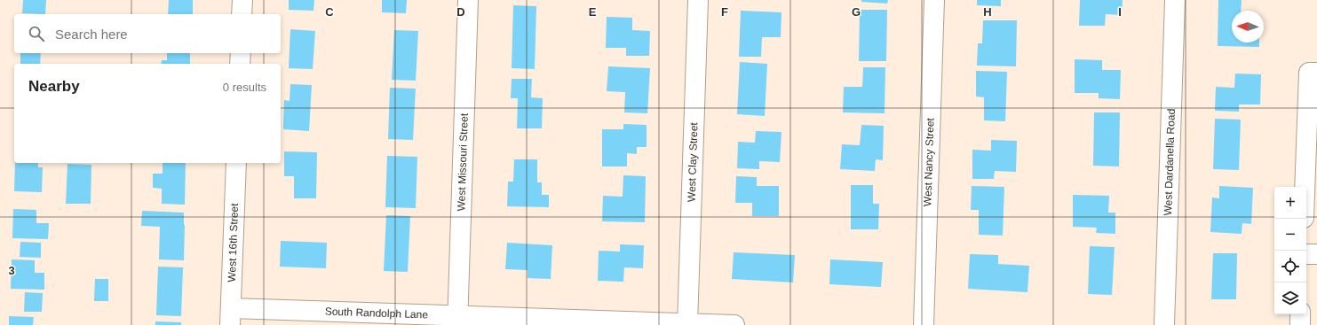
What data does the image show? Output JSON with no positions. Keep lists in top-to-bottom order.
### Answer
{
  "streets": {
    "street": [
      "West Missouri Street",
      "West Clay Street",
      "West Nancy Street",
      "West Dardanella Road",
      "West 16th Street",
      "South Randolph Lane"
    ]
  },
  "crossings": [
    ["West Missouri Street", "South Randolph Lane"],
    ["West Clay Street", "South Randolph Lane"],
    ["West 16th Street", "South Randolph Lane"]
  ],
  "north": "left",
  "page": {
    "search": "Search here",
    "heading": ["Nearby", "0 results"],
    "map_buttons": ["+", "−"]
  },
  "grid": {
    "columns": [
      "C",
      "D",
      "E",
      "F",
      "G",
      "H",
      "I"
    ],
    "rows": ["3"]
  }
}
